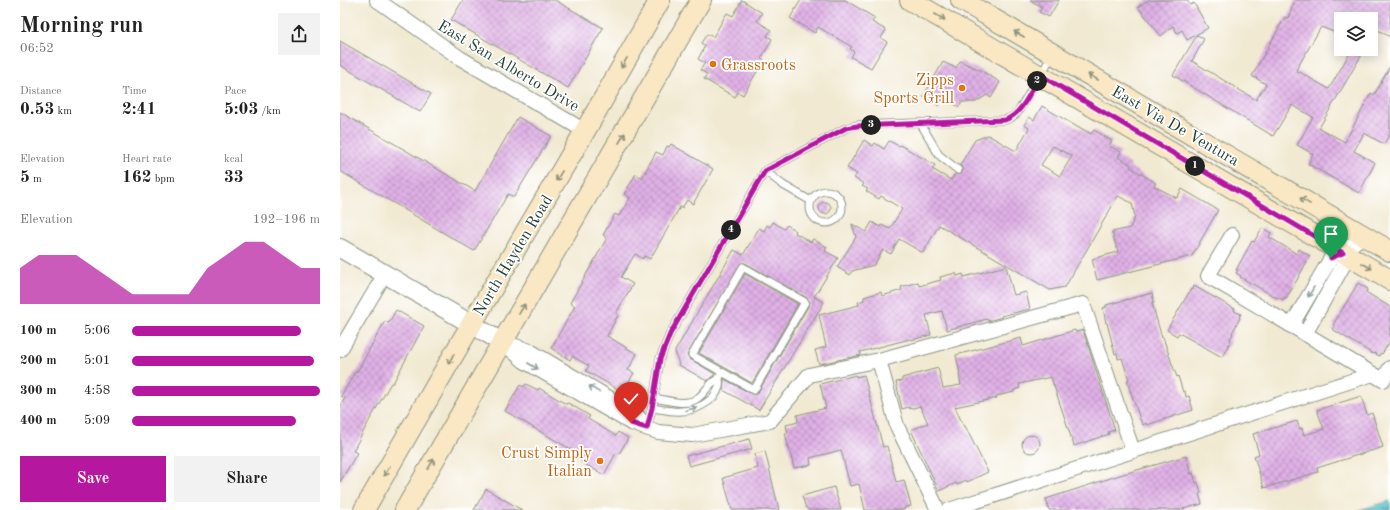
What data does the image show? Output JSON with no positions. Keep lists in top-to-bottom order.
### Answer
{
  "streets": {
    "main road": ["East Via De Ventura", "North Hayden Road"],
    "street": ["East San Alberto Drive"]
  },
  "crossings": [
    ["East San Alberto Drive", "North Hayden Road"]
  ],
  "places": ["Grassroots", "Zipps Sports Grill", "Crust Simply Italian"],
  "page": {
    "heading": ["Morning run", "06:52"],
    "stats": [
      ["Distance", "0.53 km"],
      ["Time", "2:41"],
      ["Pace", "5:03 /km"],
      ["Elevation", "5 m"],
      ["Heart rate", "162 bpm"],
      ["kcal", "33"]
    ],
    "pins": [
      "2",
      "3",
      "1",
      "4"
    ],
    "chart": ["Elevation", "192–196 m"],
    "list": [
      {
        "name": "100 m",
        "note": "5:06"
      },
      {
        "name": "200 m",
        "note": "5:01"
      },
      {
        "name": "300 m",
        "note": "4:58"
      },
      {
        "name": "400 m",
        "note": "5:09"
      }
    ],
    "buttons": ["Save", "Share"]
  }
}
